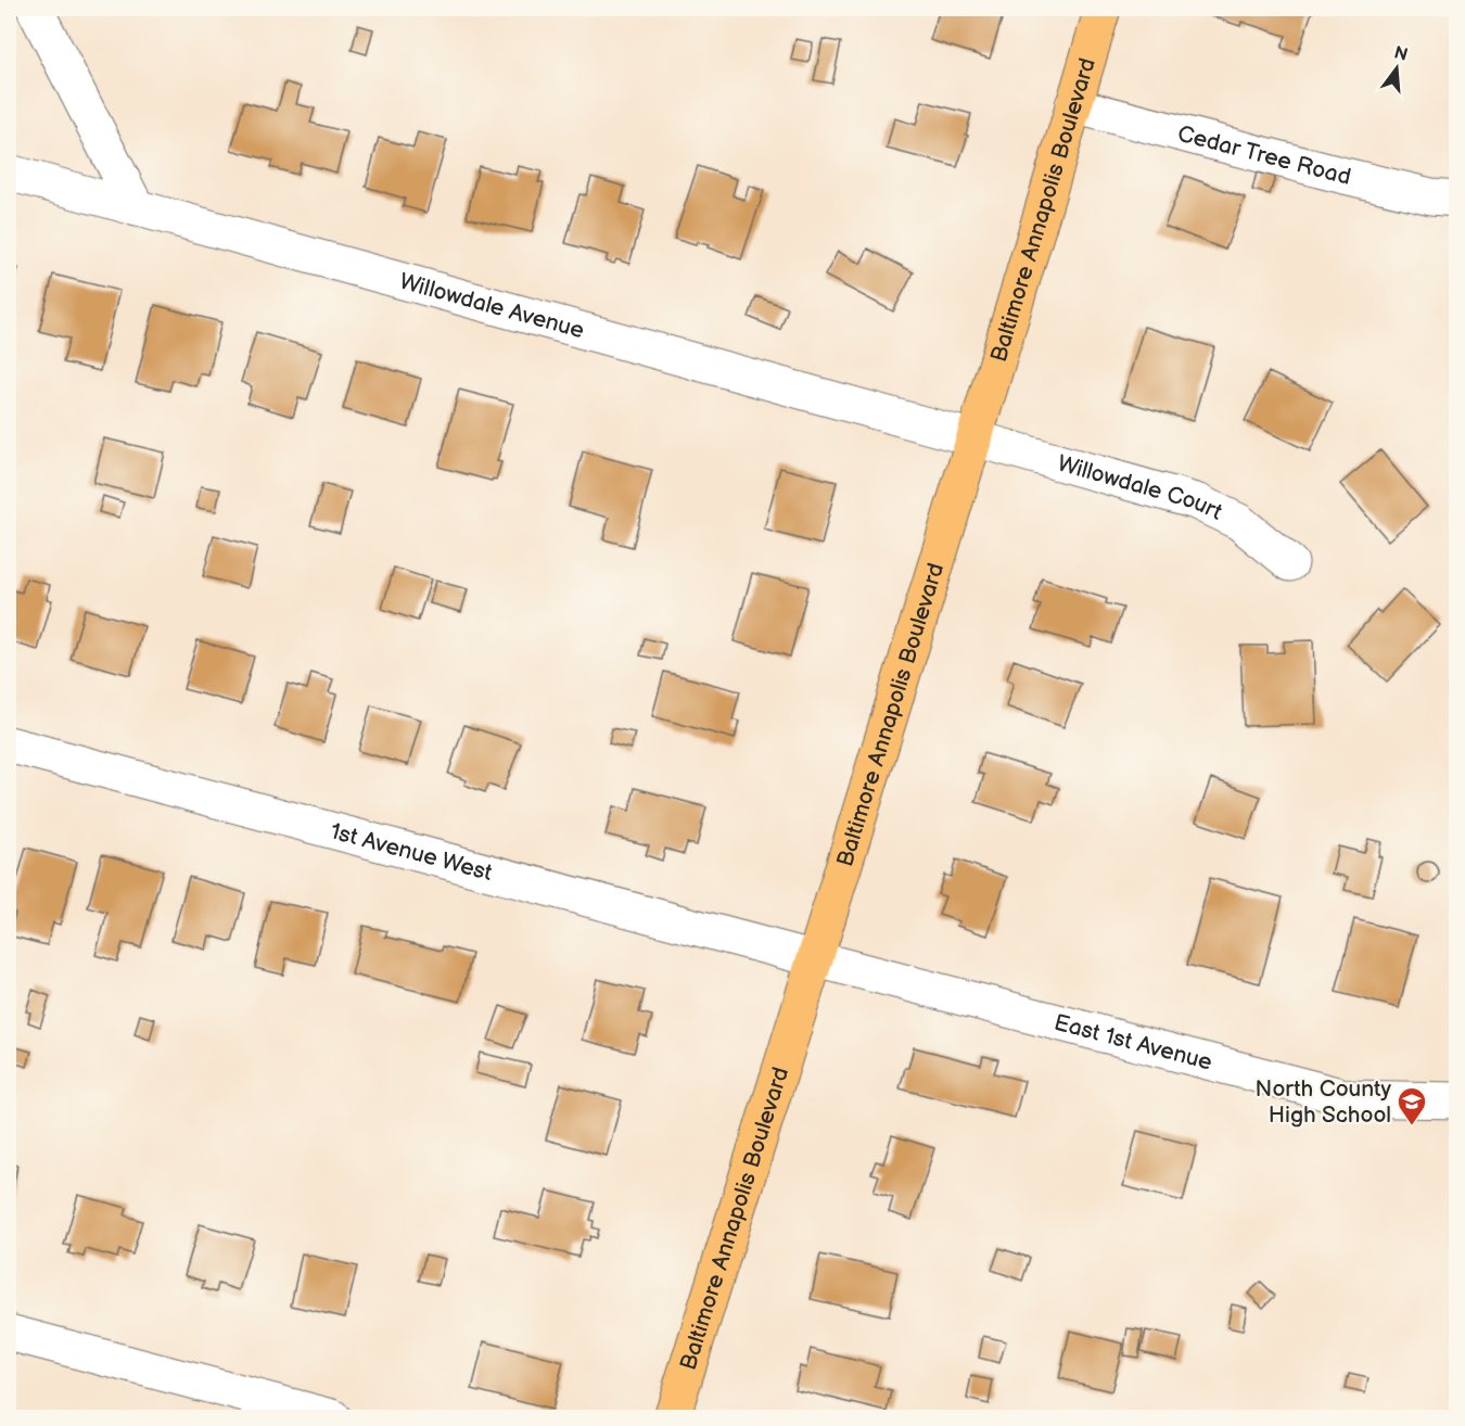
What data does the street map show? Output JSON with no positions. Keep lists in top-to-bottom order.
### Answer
{
  "streets": {
    "main road": ["Baltimore Annapolis Boulevard"],
    "street": [
      "Cedar Tree Road",
      "Willowdale Avenue",
      "Willowdale Court",
      "1st Avenue West",
      "East 1st Avenue"
    ]
  },
  "crossings": [
    ["Cedar Tree Road", "Baltimore Annapolis Boulevard"],
    ["Baltimore Annapolis Boulevard", "Willowdale Avenue"],
    ["Baltimore Annapolis Boulevard", "Willowdale Court"],
    ["Baltimore Annapolis Boulevard", "1st Avenue West"],
    ["Baltimore Annapolis Boulevard", "East 1st Avenue"],
    ["Willowdale Avenue", "Willowdale Court"],
    ["1st Avenue West", "East 1st Avenue"]
  ],
  "places": {
    "school or university": ["North County High School"]
  },
  "north": "top"
}
